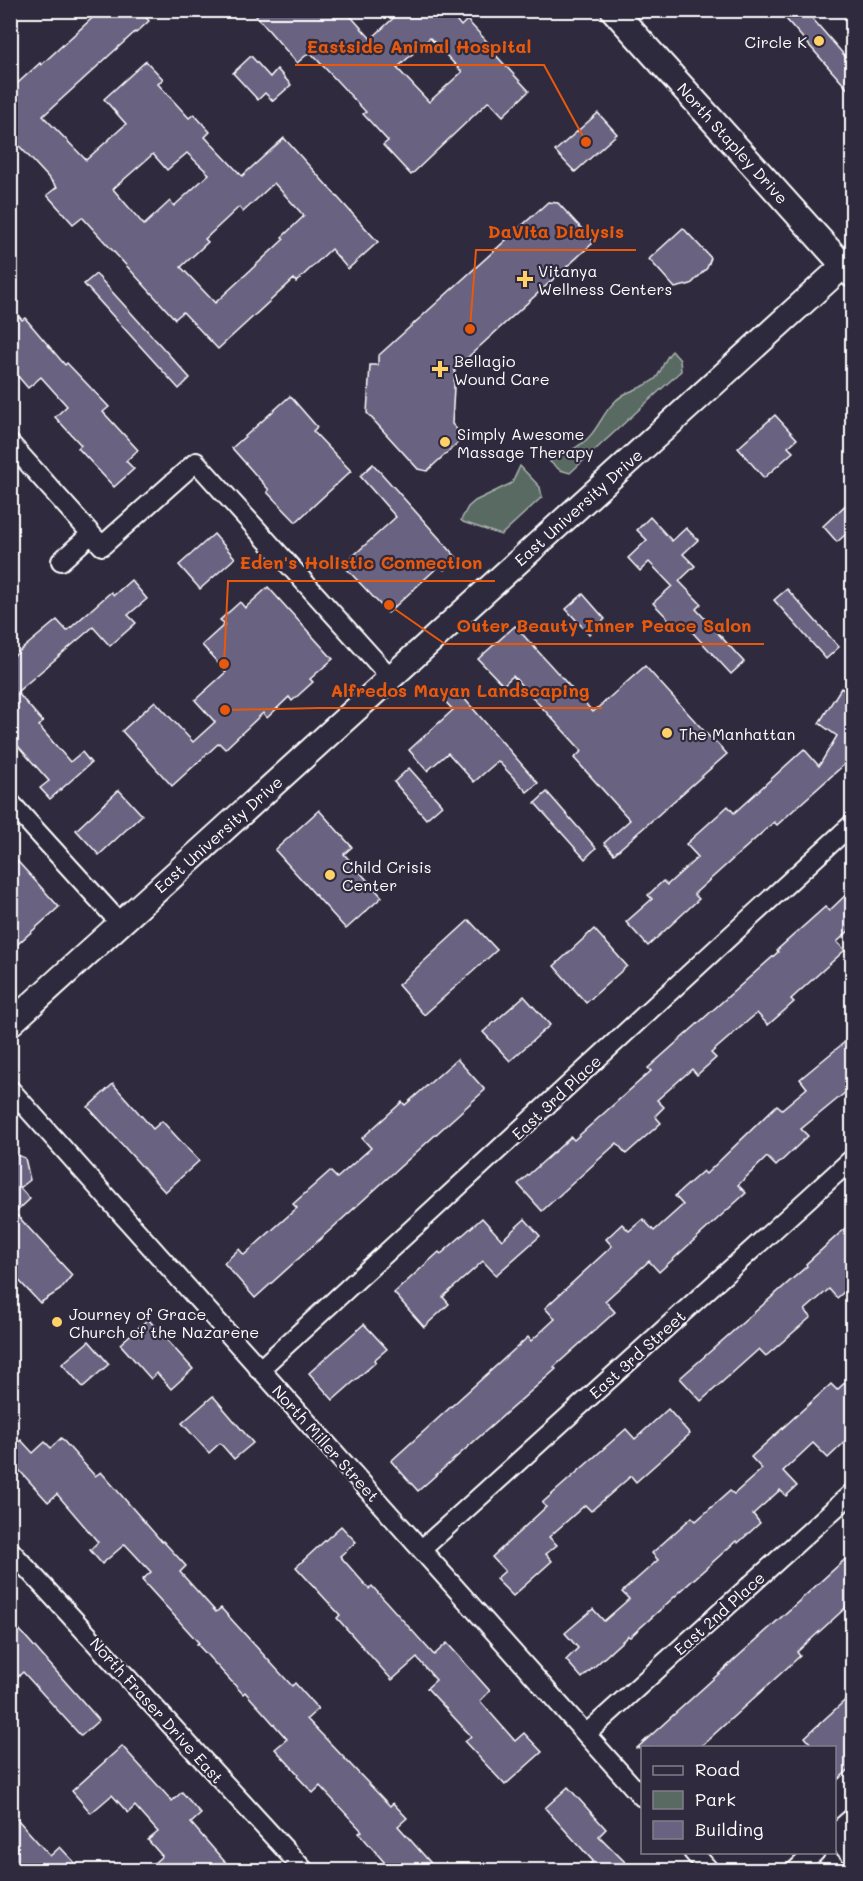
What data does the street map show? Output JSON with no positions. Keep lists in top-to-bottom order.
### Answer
{
  "streets": {
    "main road": ["North Stapley Drive", "East University Drive"],
    "street": [
      "East 3rd Place",
      "East 3rd Street",
      "North Miller Street",
      "East 2nd Place",
      "North Fraser Drive East"
    ]
  },
  "crossings": [
    ["North Stapley Drive", "East University Drive"],
    ["East 3rd Place", "North Miller Street"],
    ["East 3rd Street", "North Miller Street"],
    ["North Miller Street", "East 2nd Place"]
  ],
  "places": {
    "other": [
      "Circle K",
      "Eastside Animal Hospital",
      "DaVita Dialysis",
      "Simply Awesome Massage Therapy",
      "Outer Beauty Inner Peace Salon",
      "Eden's Holistic Connection",
      "Alfredos Mayan Landscaping",
      "The Manhattan",
      "Child Crisis Center",
      "Journey of Grace Church of the Nazarene"
    ],
    "health": ["Vitanya Wellness Centers", "Bellagio Wound Care"]
  },
  "legend": ["Road", "Park", "Building"]
}
